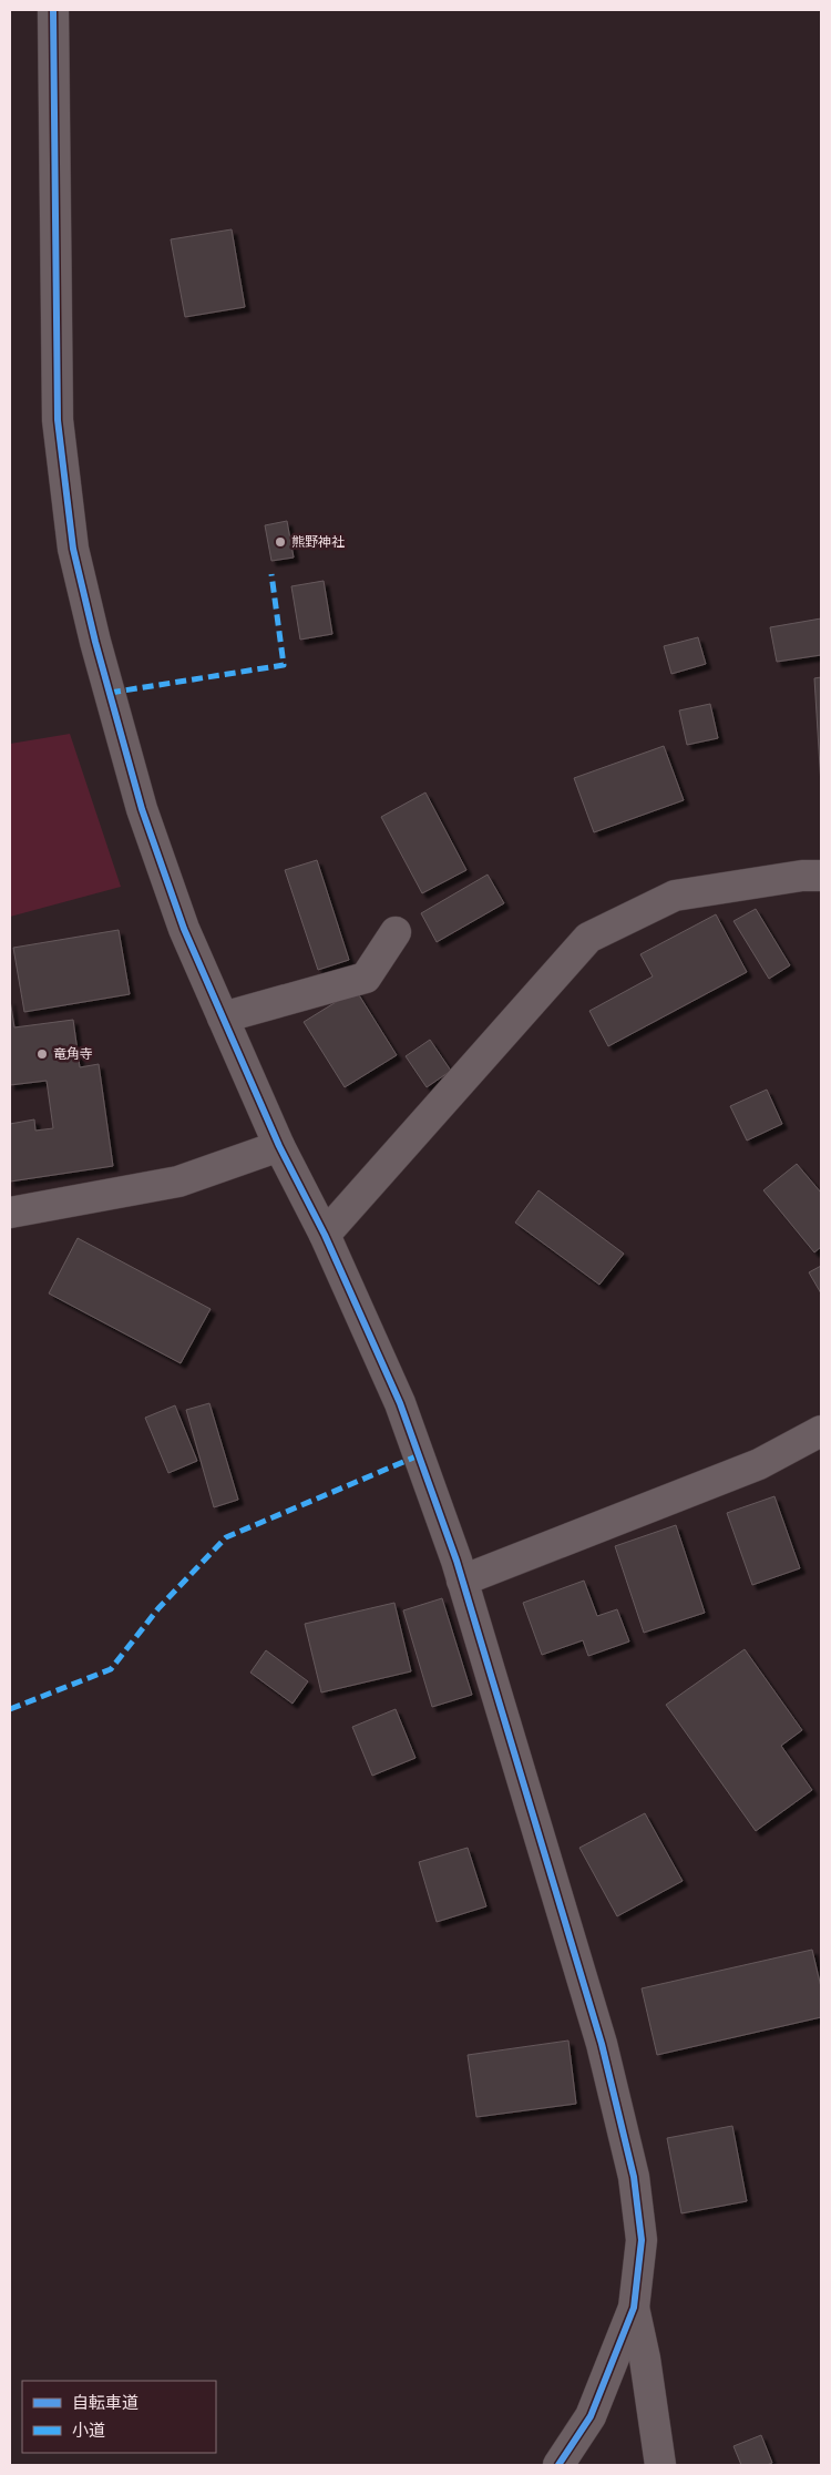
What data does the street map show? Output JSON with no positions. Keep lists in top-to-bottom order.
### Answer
{
  "places": ["熊野神社", "竜角寺"],
  "legend": ["自転車道", "小道"]
}
